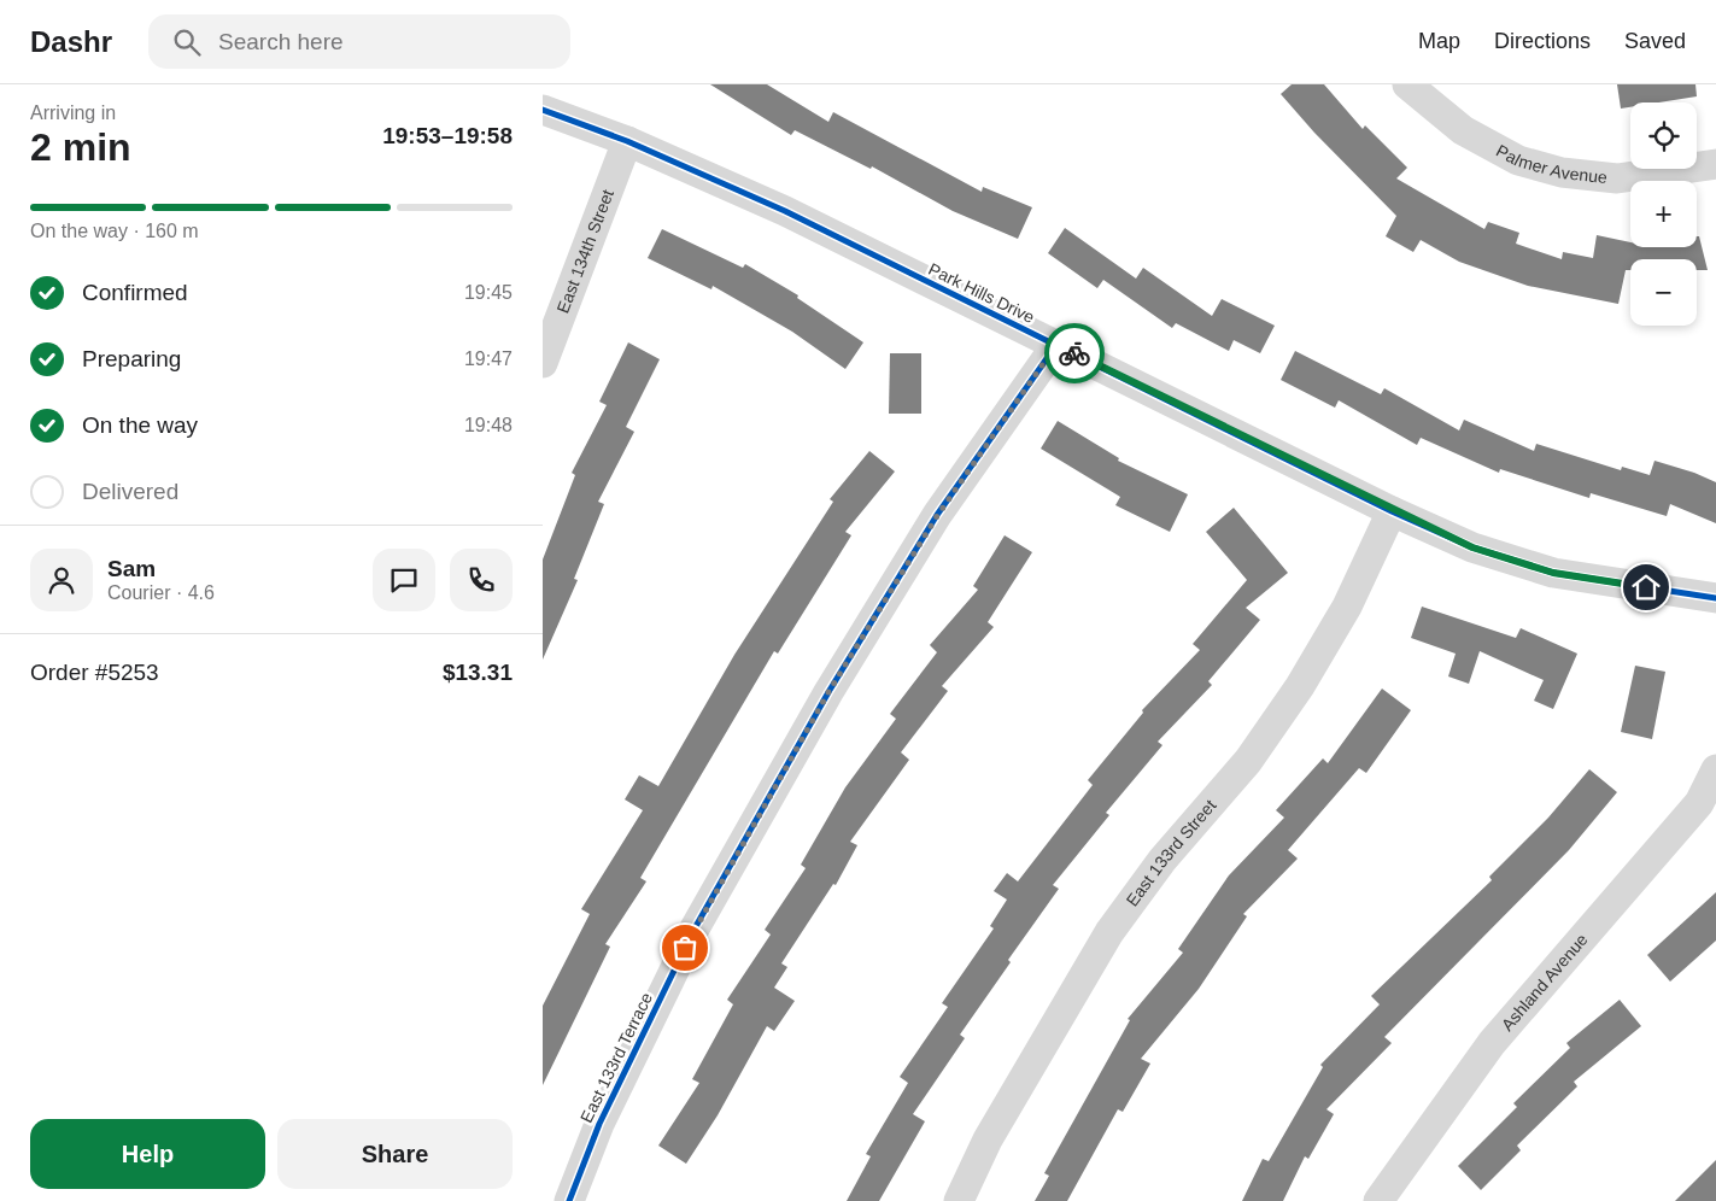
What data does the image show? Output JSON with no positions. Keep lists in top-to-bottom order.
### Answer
{
  "streets": {
    "street": [
      "Palmer Avenue",
      "East 134th Street",
      "Park Hills Drive",
      "East 133rd Street",
      "Ashland Avenue",
      "East 133rd Terrace"
    ]
  },
  "crossings": [
    ["East 134th Street", "Park Hills Drive"],
    ["Park Hills Drive", "East 133rd Street"],
    ["Park Hills Drive", "East 133rd Terrace"]
  ],
  "page": {
    "header": "Dashr",
    "search": "Search here",
    "nav": ["Map", "Directions", "Saved"],
    "heading": ["2 min", "Arriving in", "19:53–19:58"],
    "panel": [
      "Sam",
      "Courier · 4.6",
      "Order #5253",
      "$13.31"
    ],
    "map_buttons": ["+", "−"],
    "bar": "On the way · 160 m",
    "list": [
      ["Confirmed", "19:45"],
      ["Preparing", "19:47"],
      ["On the way", "19:48"],
      "Delivered"
    ],
    "buttons": ["Help", "Share"]
  }
}
